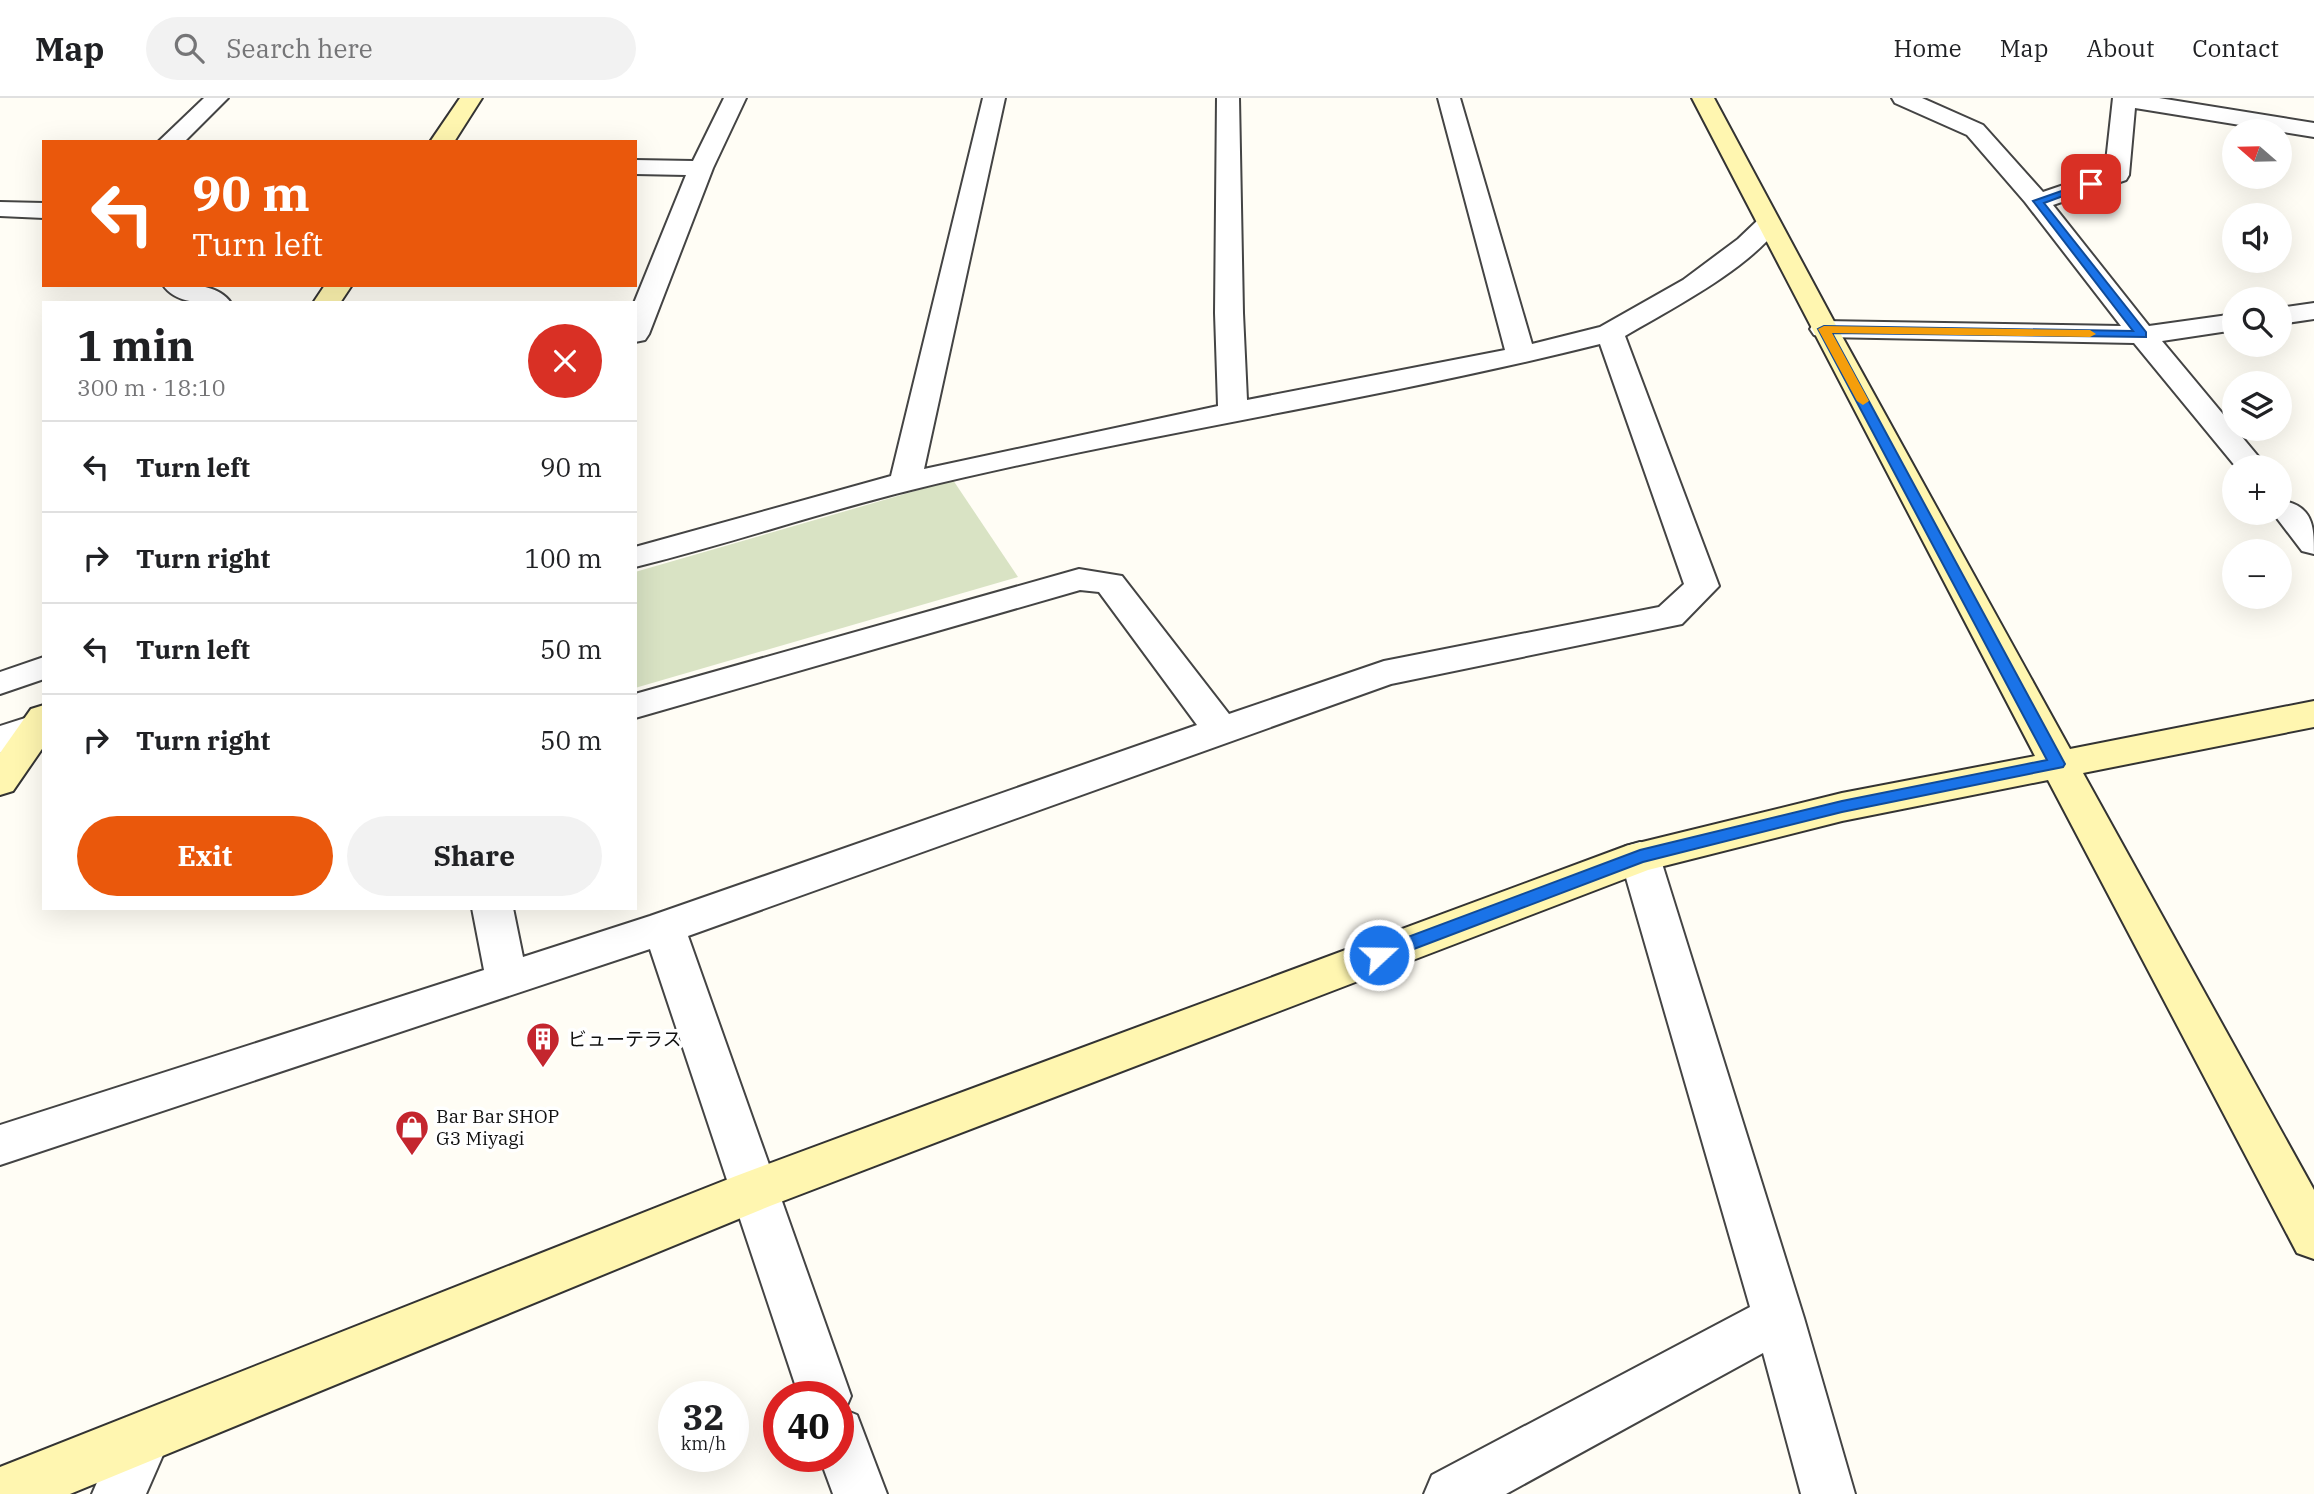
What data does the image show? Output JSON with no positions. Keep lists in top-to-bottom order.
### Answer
{
  "places": {
    "building": ["ビューテラス"],
    "shop": ["Bar Bar SHOP G3 Miyagi"]
  },
  "north": "left",
  "page": {
    "header": "Map",
    "search": "Search here",
    "nav": [
      "Home",
      "Map",
      "About",
      "Contact"
    ],
    "map_buttons": ["+", "−"],
    "turn": ["90 m", "Turn left"],
    "heading": ["1 min", "300 m · 18:10"],
    "list": [
      {
        "name": "Turn left",
        "value": "90 m"
      },
      {
        "name": "Turn right",
        "value": "100 m"
      },
      {
        "name": "Turn left",
        "value": "50 m"
      },
      {
        "name": "Turn right",
        "value": "50 m"
      }
    ],
    "buttons": ["Exit", "Share"],
    "speed": "32 km/h",
    "limit": "40"
  }
}
